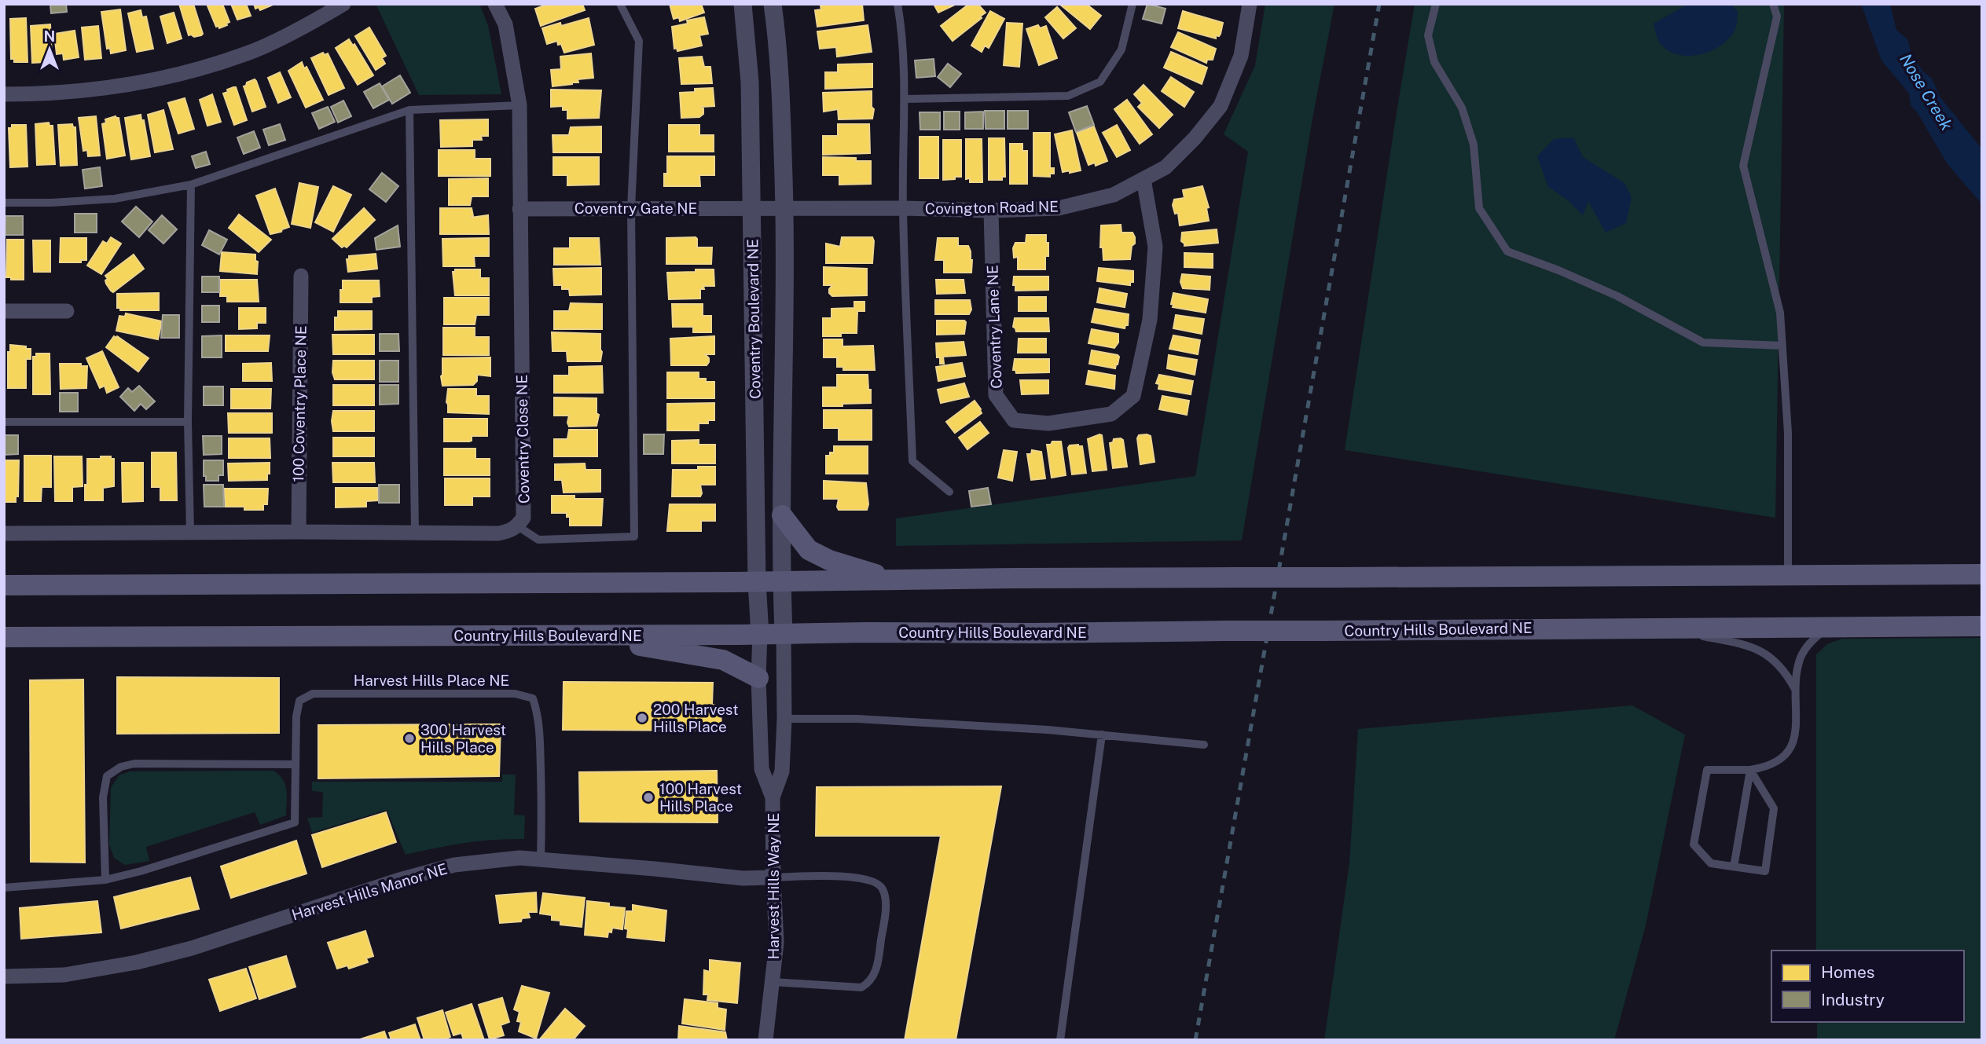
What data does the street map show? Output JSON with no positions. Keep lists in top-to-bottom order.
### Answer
{
  "streets": {
    "main road": ["Country Hills Boulevard NE"],
    "street": [
      "Covington Road NE",
      "Coventry Gate NE",
      "Coventry Boulevard NE",
      "Coventry Lane NE",
      "100 Coventry Place NE",
      "Coventry Close NE",
      "Harvest Hills Way NE",
      "Harvest Hills Manor NE"
    ],
    "lane": ["Harvest Hills Place NE"]
  },
  "crossings": [
    ["Covington Road NE", "Coventry Gate NE"],
    ["Covington Road NE", "Coventry Boulevard NE"],
    ["Covington Road NE", "Coventry Lane NE"],
    ["Coventry Gate NE", "Coventry Boulevard NE"],
    ["Coventry Gate NE", "Coventry Close NE"],
    ["Coventry Boulevard NE", "Country Hills Boulevard NE"],
    ["Coventry Boulevard NE", "Harvest Hills Way NE"],
    ["100 Coventry Place NE", "Coventry Close NE"],
    ["Country Hills Boulevard NE", "Harvest Hills Way NE"],
    ["Harvest Hills Place NE", "Harvest Hills Manor NE"],
    ["Harvest Hills Way NE", "Harvest Hills Manor NE"]
  ],
  "water": ["Nose Creek"],
  "places": ["200 Harvest Hills Place", "300 Harvest Hills Place", "100 Harvest Hills Place"],
  "legend": ["Homes", "Industry"],
  "north": "top"
}
